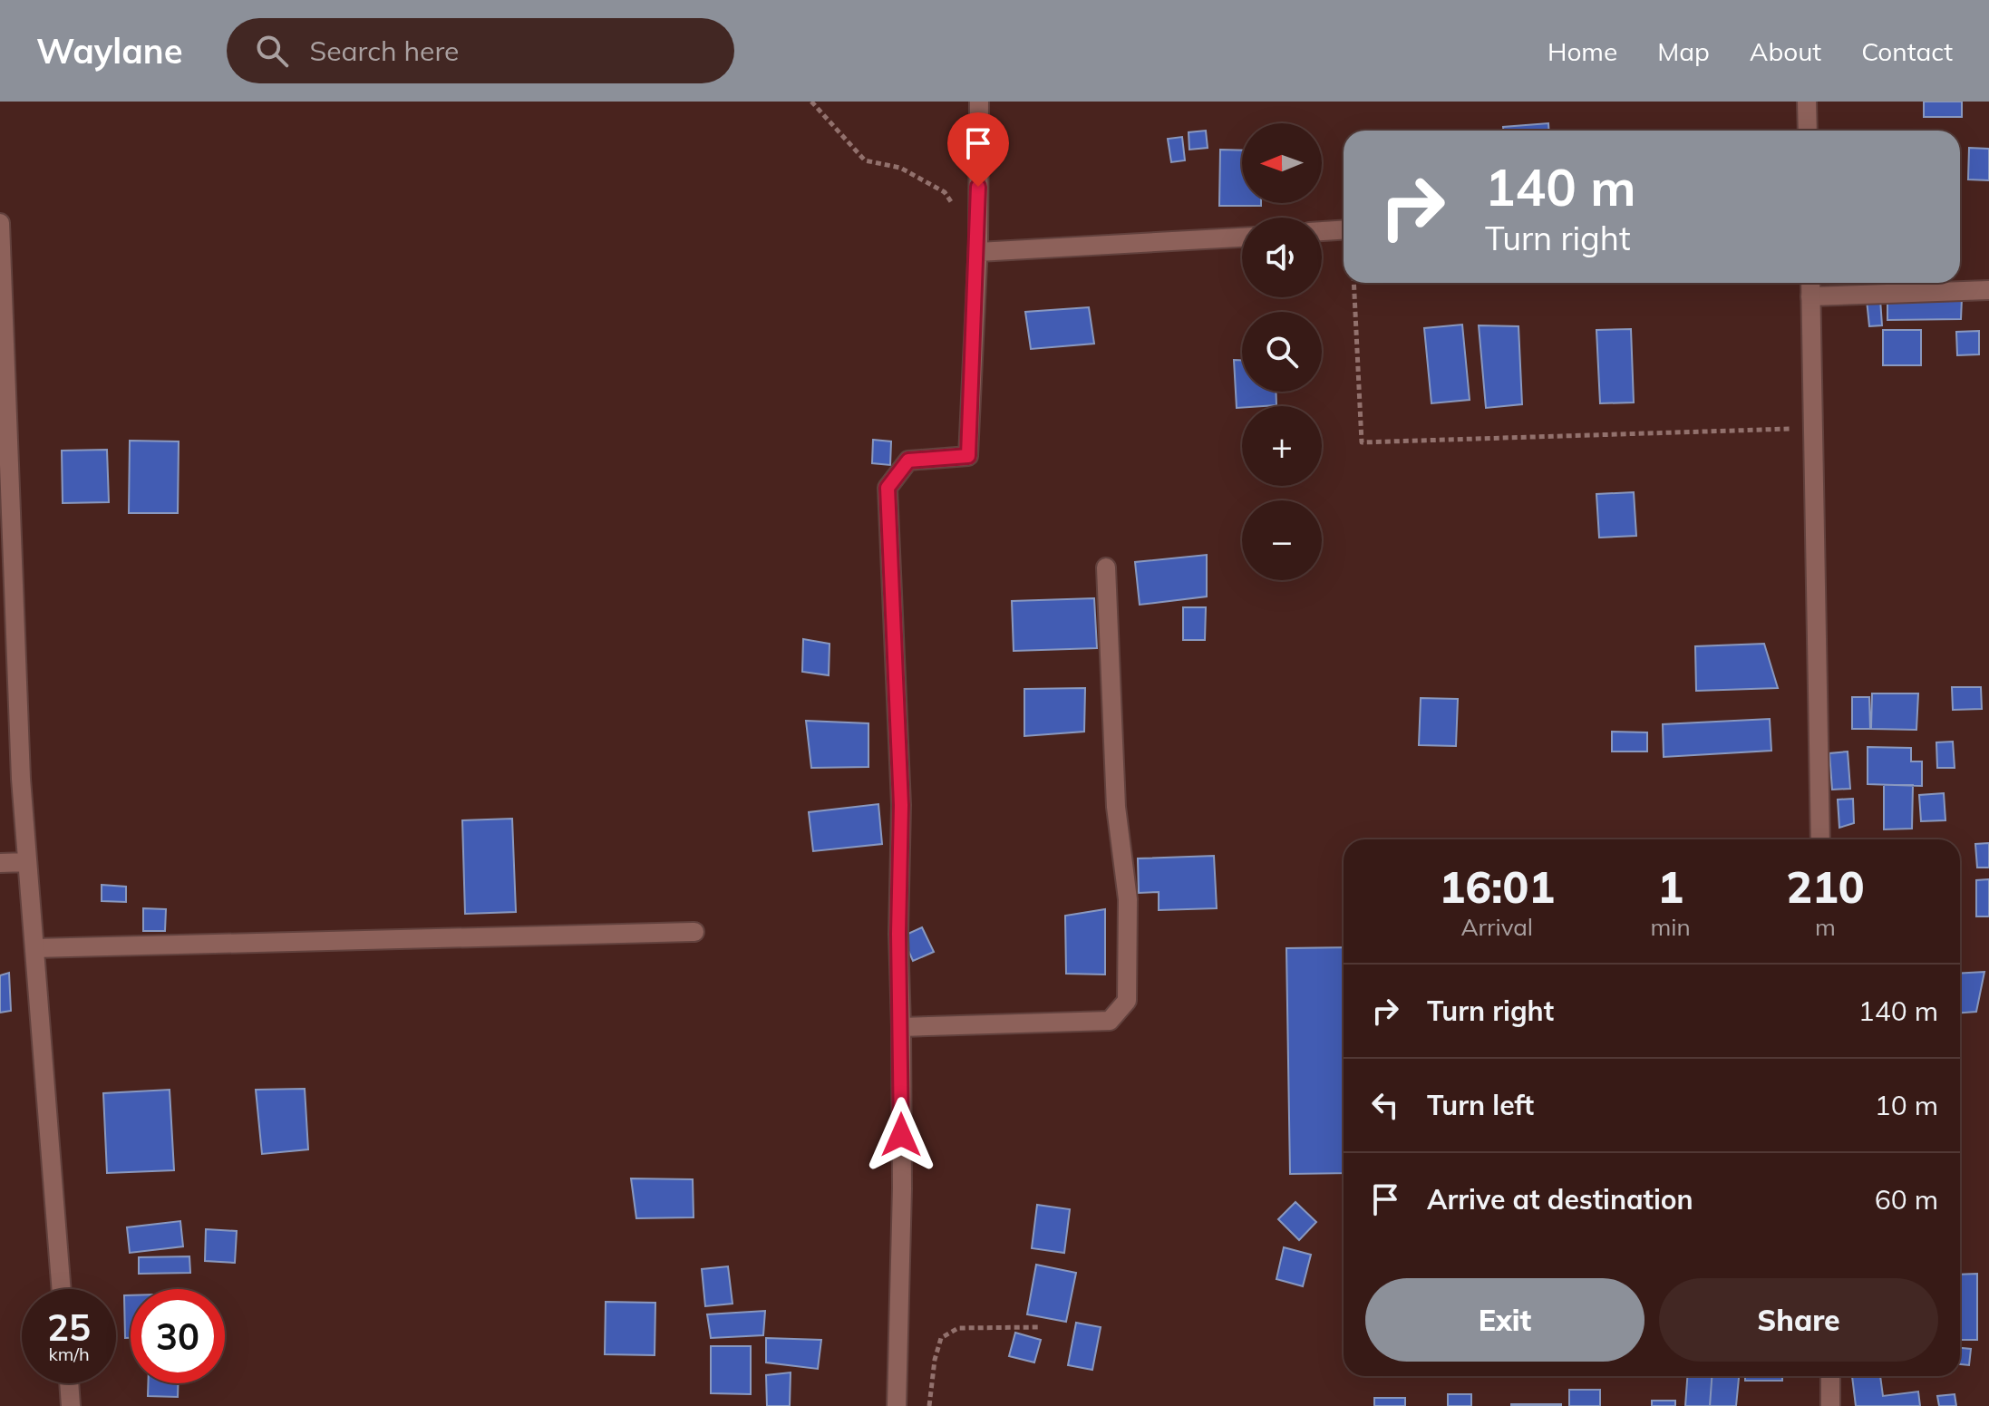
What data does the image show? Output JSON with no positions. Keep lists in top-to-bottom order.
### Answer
{
  "north": "left",
  "page": {
    "header": "Waylane",
    "search": "Search here",
    "nav": [
      "Home",
      "Map",
      "About",
      "Contact"
    ],
    "map_buttons": ["+", "−"],
    "turn": ["140 m", "Turn right"],
    "eta": [
      "16:01",
      "Arrival",
      "1",
      "min",
      "210",
      "m"
    ],
    "list": [
      {
        "name": "Turn right",
        "value": "140 m"
      },
      {
        "name": "Turn left",
        "value": "10 m"
      },
      {
        "name": "Arrive at destination",
        "value": "60 m"
      }
    ],
    "buttons": ["Exit", "Share"],
    "speed": "25 km/h",
    "limit": "30"
  }
}
